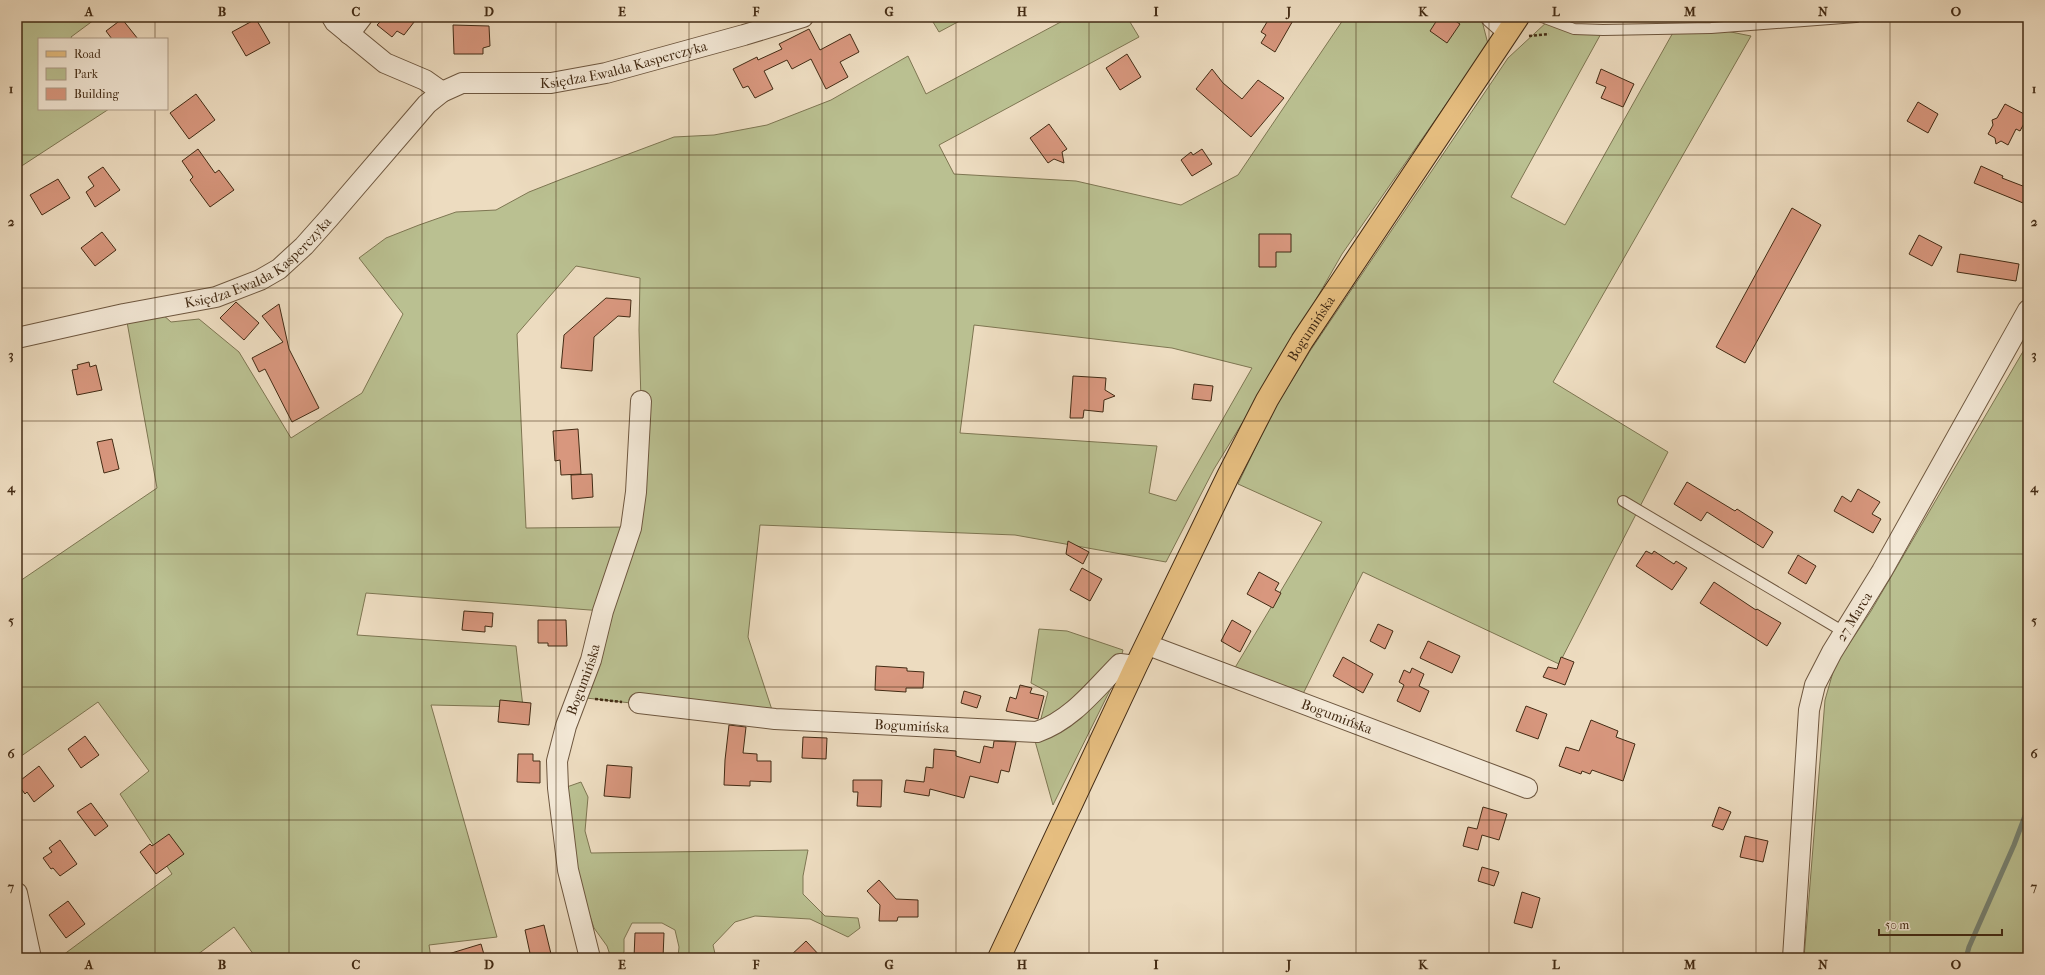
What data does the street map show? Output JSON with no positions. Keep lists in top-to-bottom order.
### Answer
{
  "streets": {
    "main road": ["Bogumińska"],
    "street": ["Księdza Ewalda Kasperczyka", "27 Marca"]
  },
  "legend": ["Road", "Park", "Building"],
  "scale_bar": "50 m",
  "grid": {
    "columns": [
      "A",
      "B",
      "C",
      "D",
      "E",
      "F",
      "G",
      "H",
      "I",
      "J",
      "K",
      "L",
      "M",
      "N",
      "O"
    ],
    "rows": [
      "1",
      "2",
      "3",
      "4",
      "5",
      "6",
      "7"
    ]
  }
}
